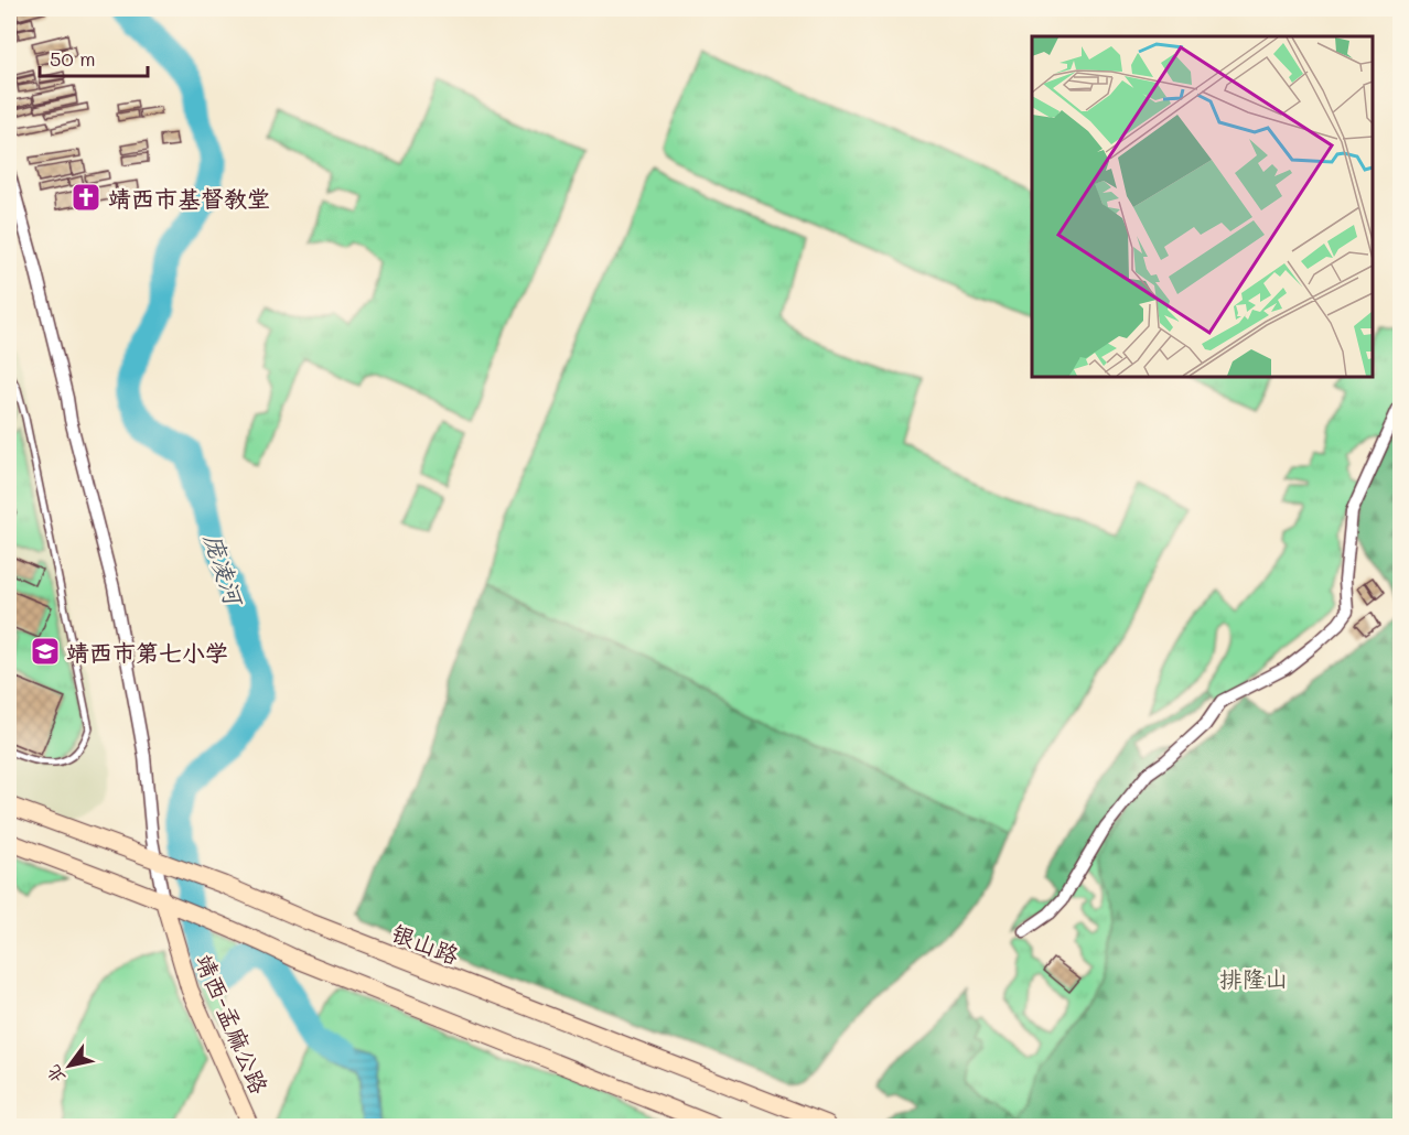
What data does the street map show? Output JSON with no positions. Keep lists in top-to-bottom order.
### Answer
{
  "streets": {
    "main road": ["银山路", "靖西-孟麻公路"]
  },
  "water": ["庞凌河"],
  "parks": ["排隆山"],
  "places": {
    "church": ["靖西市基督教堂"],
    "school or university": ["靖西市第七小学"]
  },
  "scale_bar": "50 m",
  "north": "bottom left"
}
